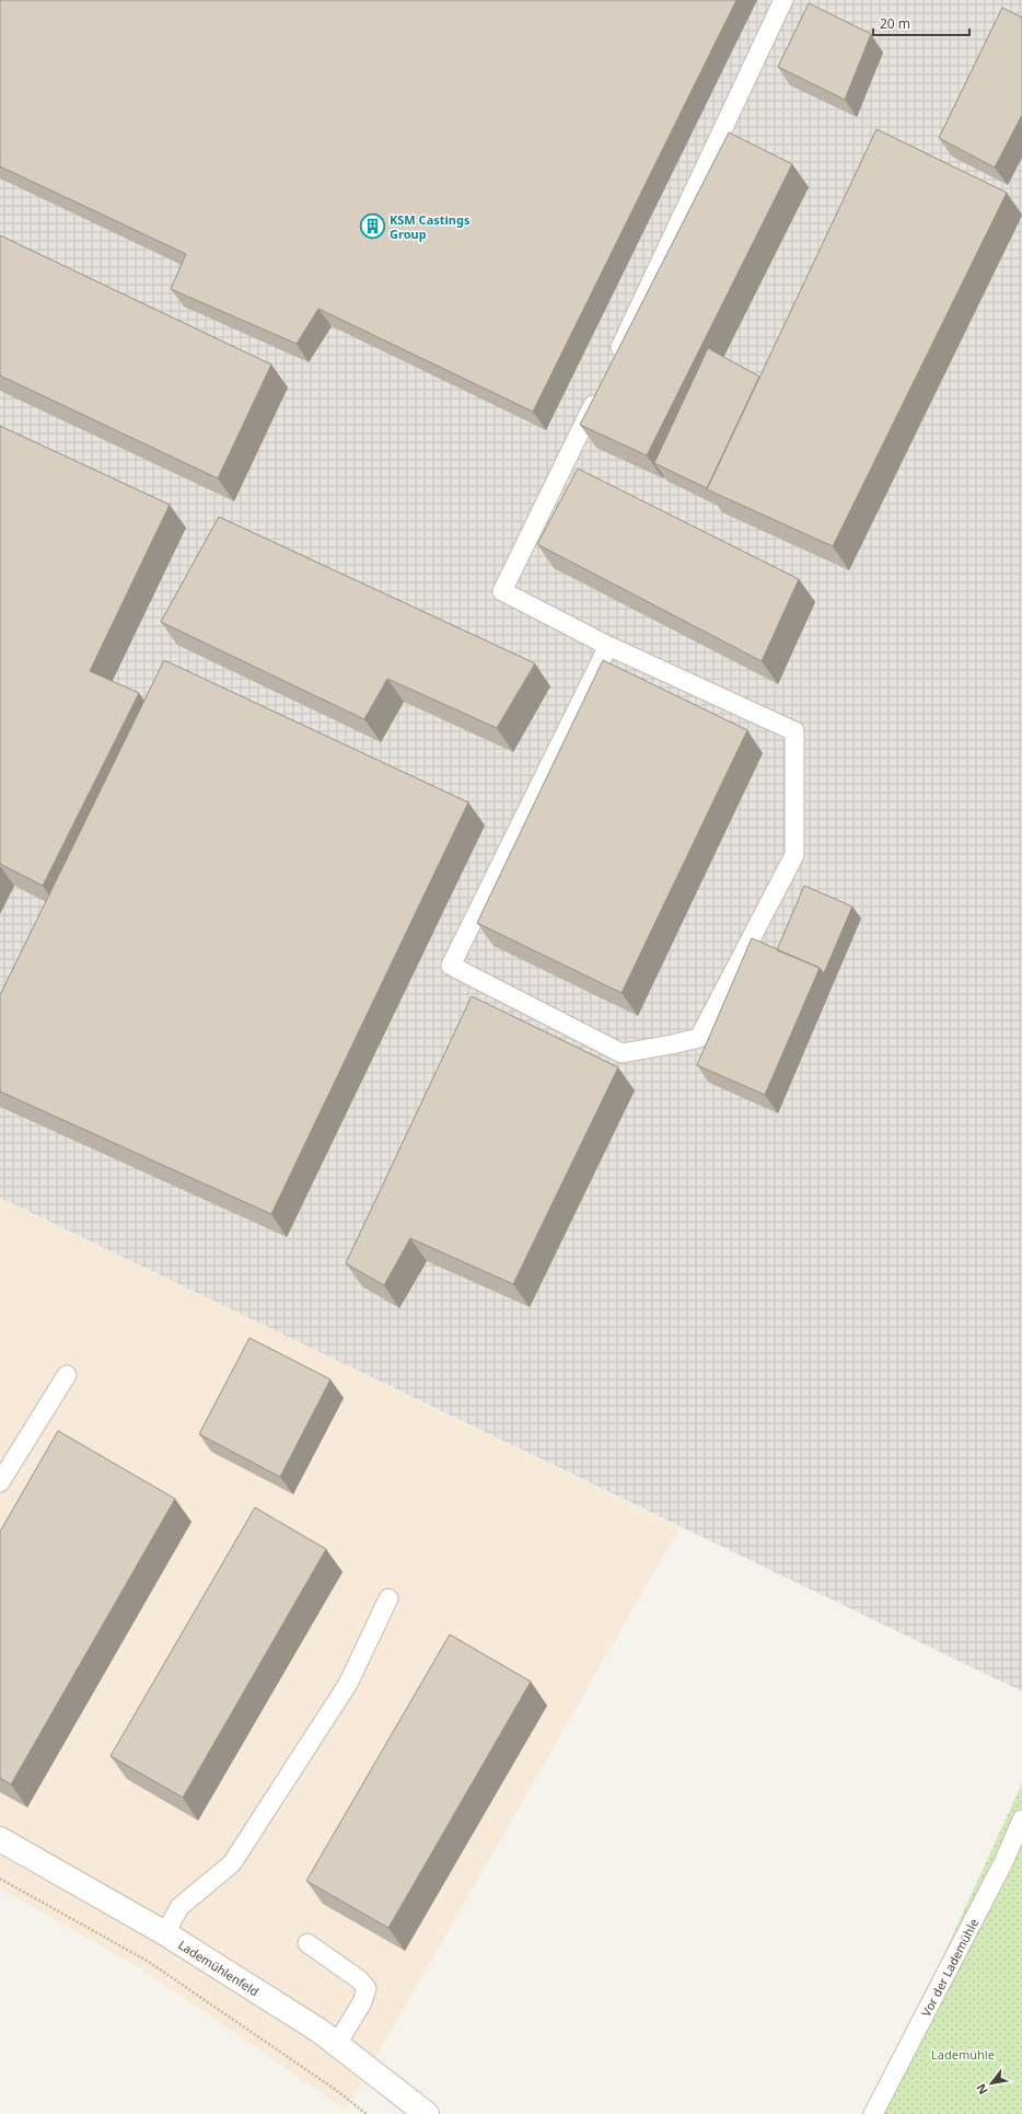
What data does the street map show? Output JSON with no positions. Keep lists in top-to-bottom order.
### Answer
{
  "streets": {
    "street": ["Lademühlenfeld"],
    "lane": ["Vor der Lademühle"]
  },
  "parks": ["Lademühle"],
  "places": {
    "building": ["KSM Castings Group"]
  },
  "scale_bar": "20 m",
  "north": "bottom left"
}
